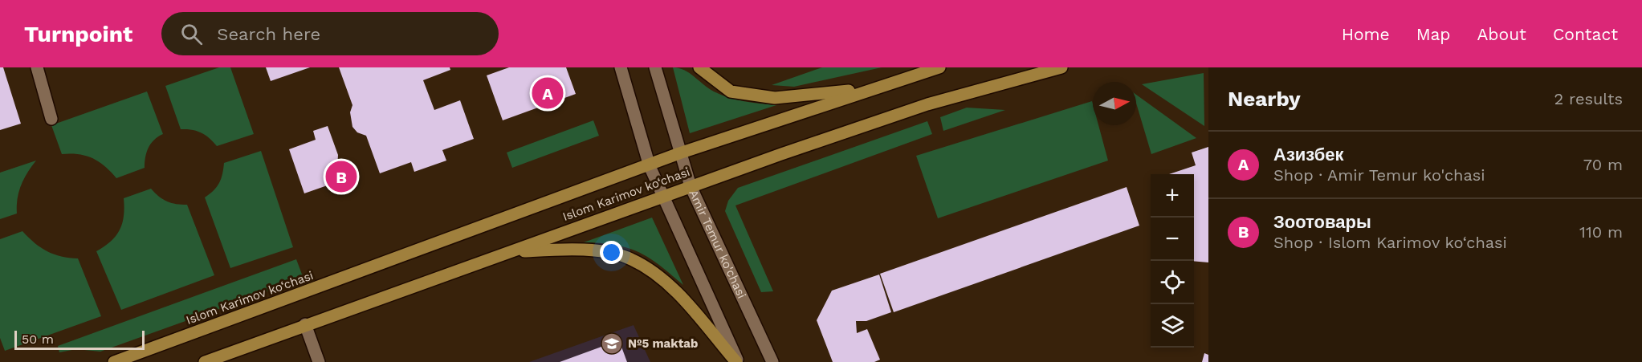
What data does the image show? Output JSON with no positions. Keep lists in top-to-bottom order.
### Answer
{
  "streets": {
    "main road": ["Islom Karimov ko‘chasi", "Amir Temur ko'chasi"]
  },
  "crossings": [
    ["Islom Karimov ko‘chasi", "Amir Temur ko'chasi"]
  ],
  "places": {
    "school or university": ["№5 maktab"]
  },
  "scale_bar": "50 m",
  "north": "right",
  "page": {
    "header": "Turnpoint",
    "search": "Search here",
    "nav": [
      "Home",
      "Map",
      "About",
      "Contact"
    ],
    "heading": ["Nearby", "2 results"],
    "pins": ["A", "B"],
    "list": [
      {
        "mark": "A",
        "name": "Азизбек",
        "note": "Shop · Amir Temur ko'chasi",
        "value": "70 m"
      },
      {
        "mark": "B",
        "name": "Зоотовары",
        "note": "Shop · Islom Karimov ko‘chasi",
        "value": "110 m"
      }
    ],
    "map_buttons": ["+", "−"],
    "scale": "50 m"
  }
}
